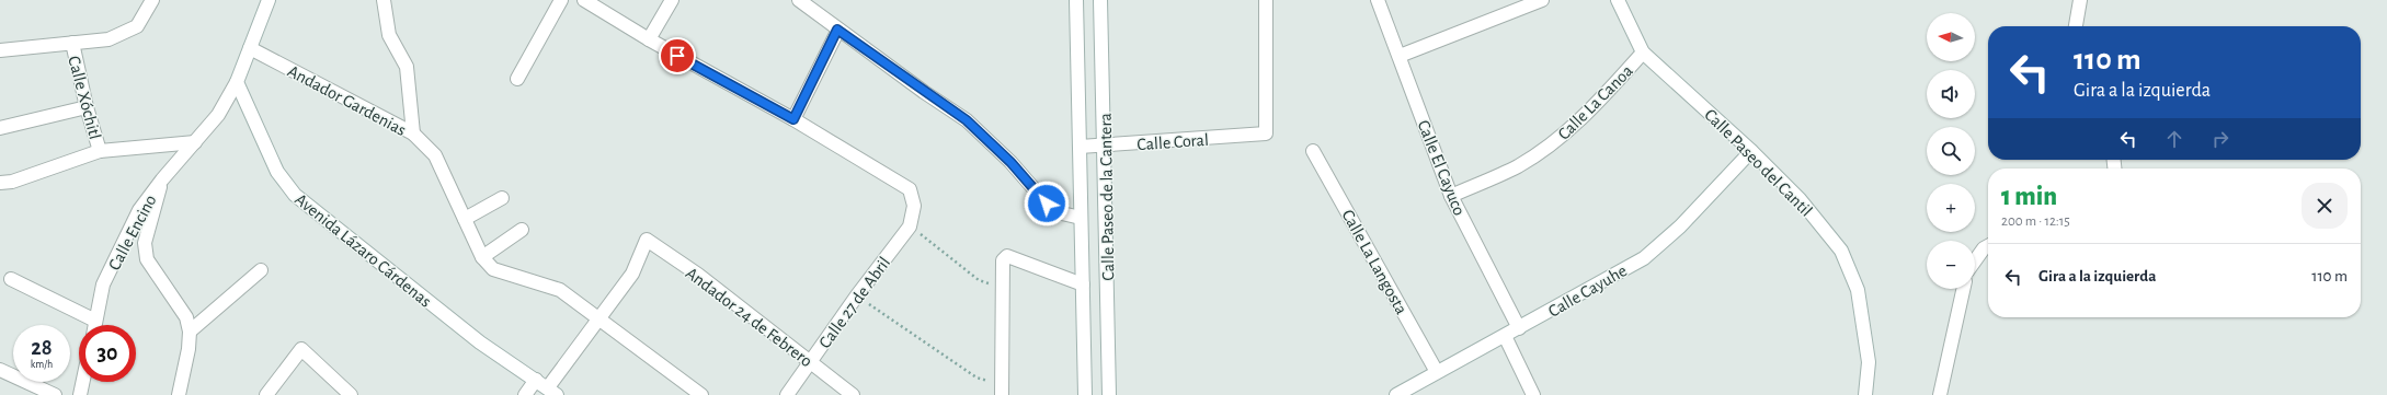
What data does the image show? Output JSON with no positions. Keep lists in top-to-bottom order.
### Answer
{
  "streets": {
    "street": [
      "Calle Xóchitl",
      "Andador Gardenias",
      "Calle La Canoa",
      "Calle Coral",
      "Calle Paseo del Cantil",
      "Calle El Cayuco",
      "Calle Paseo de la Cantera",
      "Calle Encino",
      "Avenida Lázaro Cárdenas",
      "Calle La Langosta",
      "Calle Cayuhe",
      "Calle 27 de Abril",
      "Andador 24 de Febrero"
    ]
  },
  "crossings": [
    ["Andador Gardenias", "Calle Encino"],
    ["Calle La Canoa", "Calle Paseo del Cantil"],
    ["Calle La Canoa", "Calle El Cayuco"],
    ["Calle Coral", "Calle Paseo de la Cantera"],
    ["Calle Paseo del Cantil", "Calle Cayuhe"],
    ["Calle El Cayuco", "Calle Cayuhe"],
    ["Calle Encino", "Avenida Lázaro Cárdenas"],
    ["Calle La Langosta", "Calle Cayuhe"],
    ["Calle 27 de Abril", "Andador 24 de Febrero"]
  ],
  "north": "left",
  "page": {
    "map_buttons": ["+", "−"],
    "turn": ["110 m", "Gira a la izquierda"],
    "heading": ["1 min", "200 m · 12:15"],
    "list": [
      {
        "name": "Gira a la izquierda",
        "value": "110 m"
      }
    ],
    "speed": "28 km/h",
    "limit": "30"
  }
}
